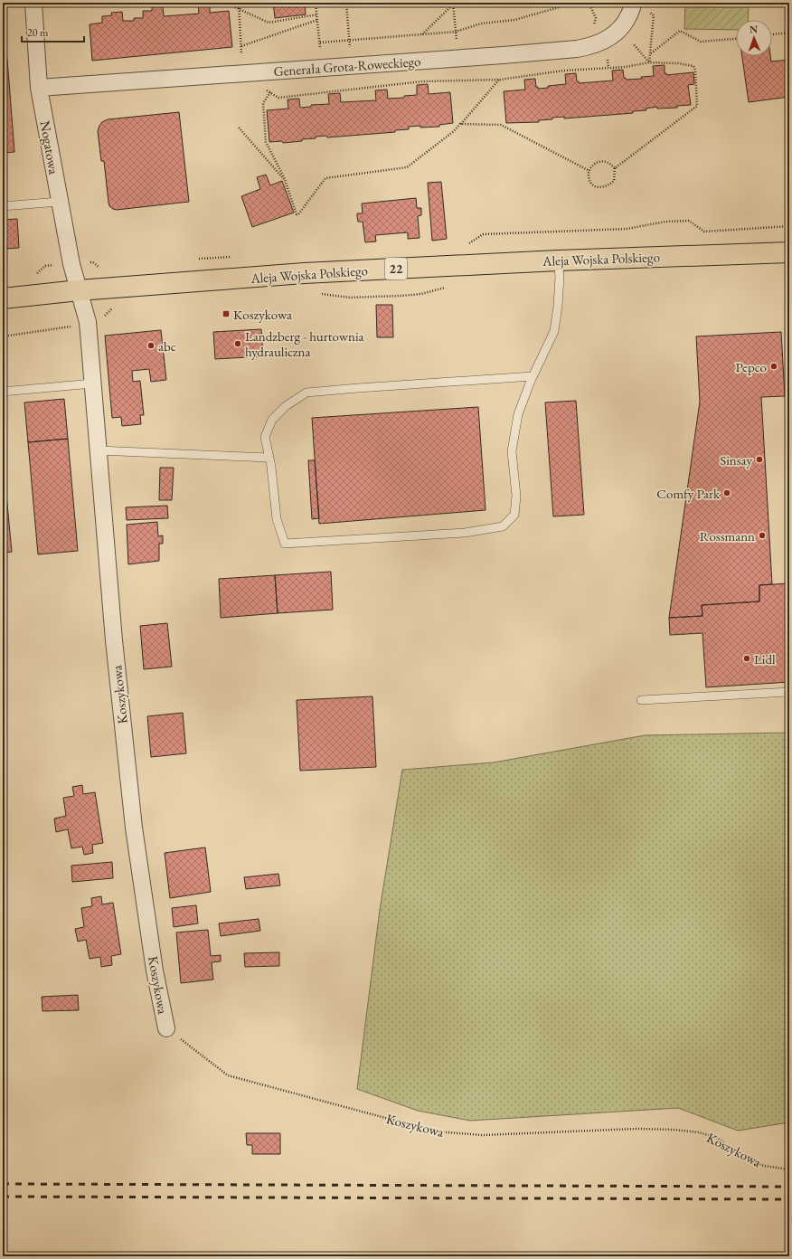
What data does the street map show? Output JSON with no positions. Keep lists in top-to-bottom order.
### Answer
{
  "streets": {
    "main road": ["Aleja Wojska Polskiego", "22"],
    "street": ["Generała Grota-Roweckiego", "Nogatowa", "Koszykowa"]
  },
  "crossings": [
    ["Generała Grota-Roweckiego", "Nogatowa"],
    ["Nogatowa", "Aleja Wojska Polskiego"],
    ["Nogatowa", "Koszykowa"],
    ["Aleja Wojska Polskiego", "Koszykowa"]
  ],
  "places": {
    "transit": ["Koszykowa"],
    "other": [
      "Landzberg - hurtownia hydrauliczna",
      "abc",
      "Pepco",
      "Sinsay",
      "Comfy Park",
      "Rossmann",
      "Lidl"
    ]
  },
  "scale_bar": "20 m",
  "north": "top"
}
